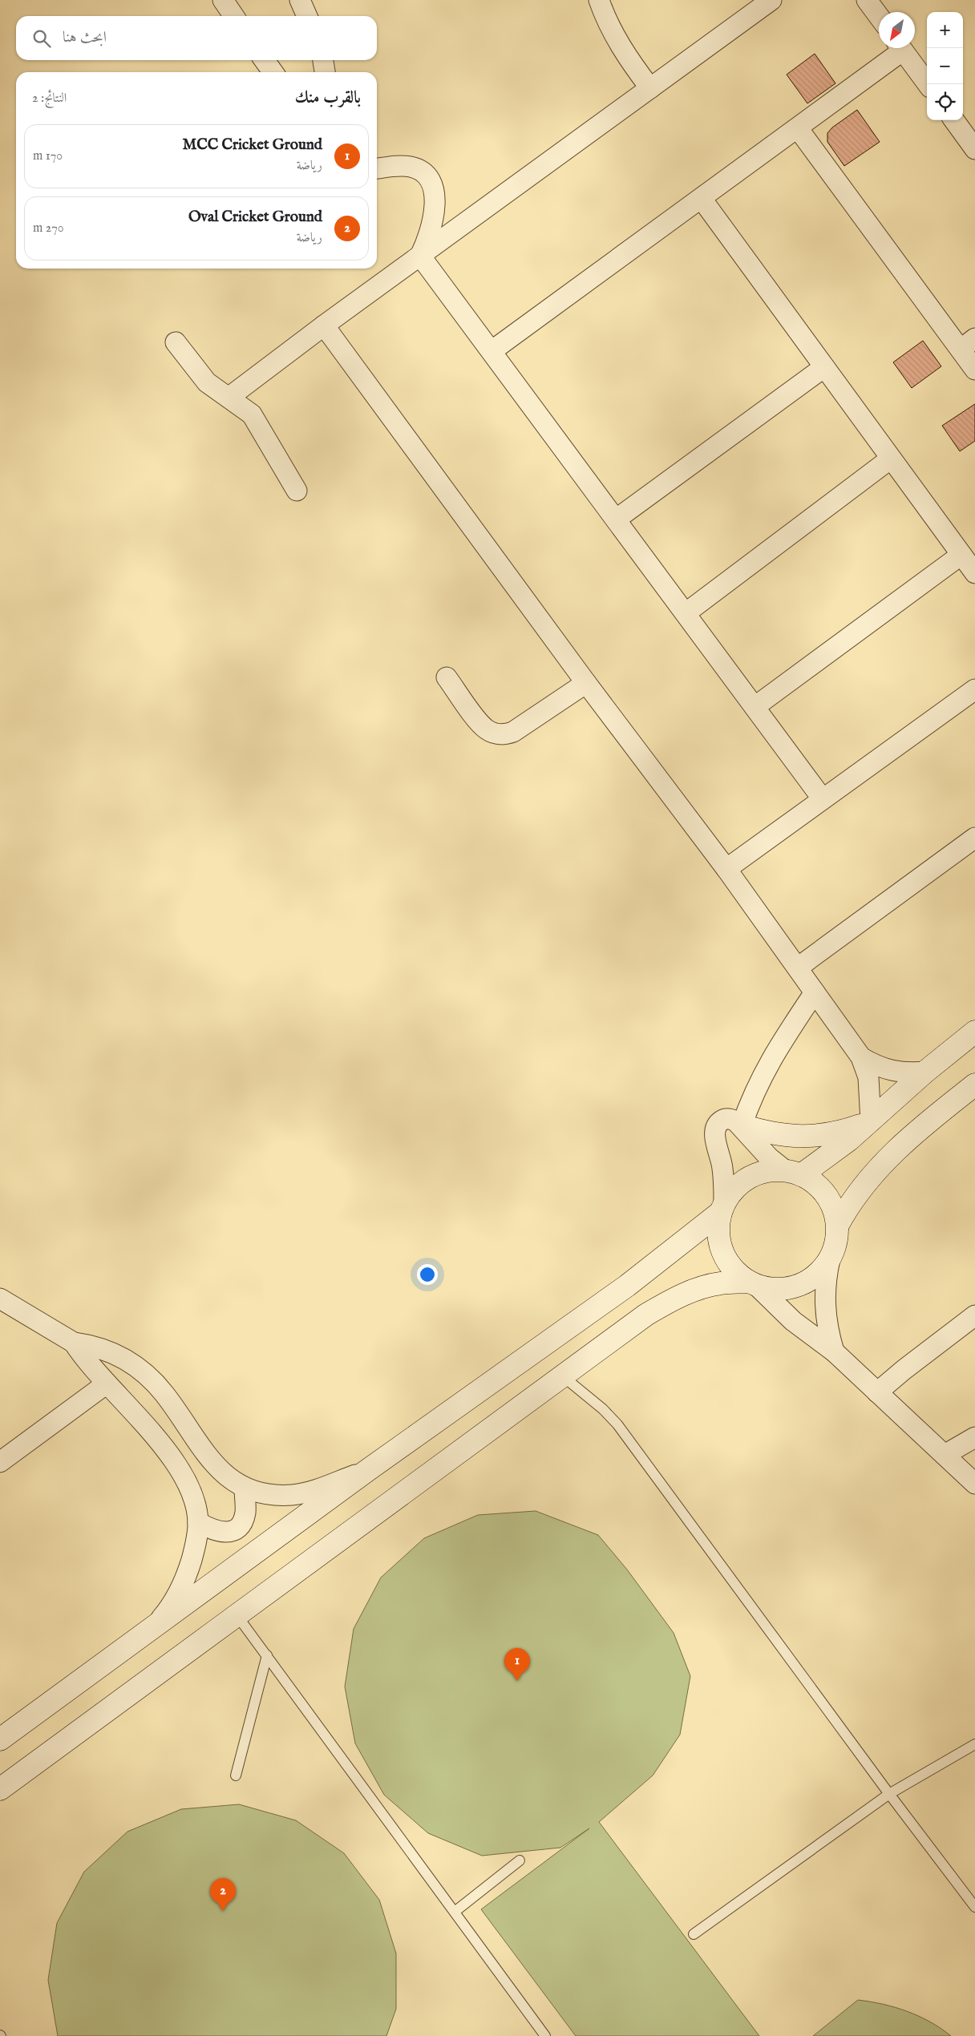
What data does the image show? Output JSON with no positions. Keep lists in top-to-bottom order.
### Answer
{
  "north": "bottom left",
  "page": {
    "map_buttons": ["+", "−"],
    "search": "ابحث هنا",
    "heading": ["بالقرب منك", "النتائج: 2"],
    "list": [
      {
        "mark": "1",
        "name": "MCC Cricket Ground",
        "note": "رياضة",
        "value": "170 m"
      },
      {
        "mark": "2",
        "name": "Oval Cricket Ground",
        "note": "رياضة",
        "value": "270 m"
      }
    ],
    "pins": ["1", "2"]
  }
}
